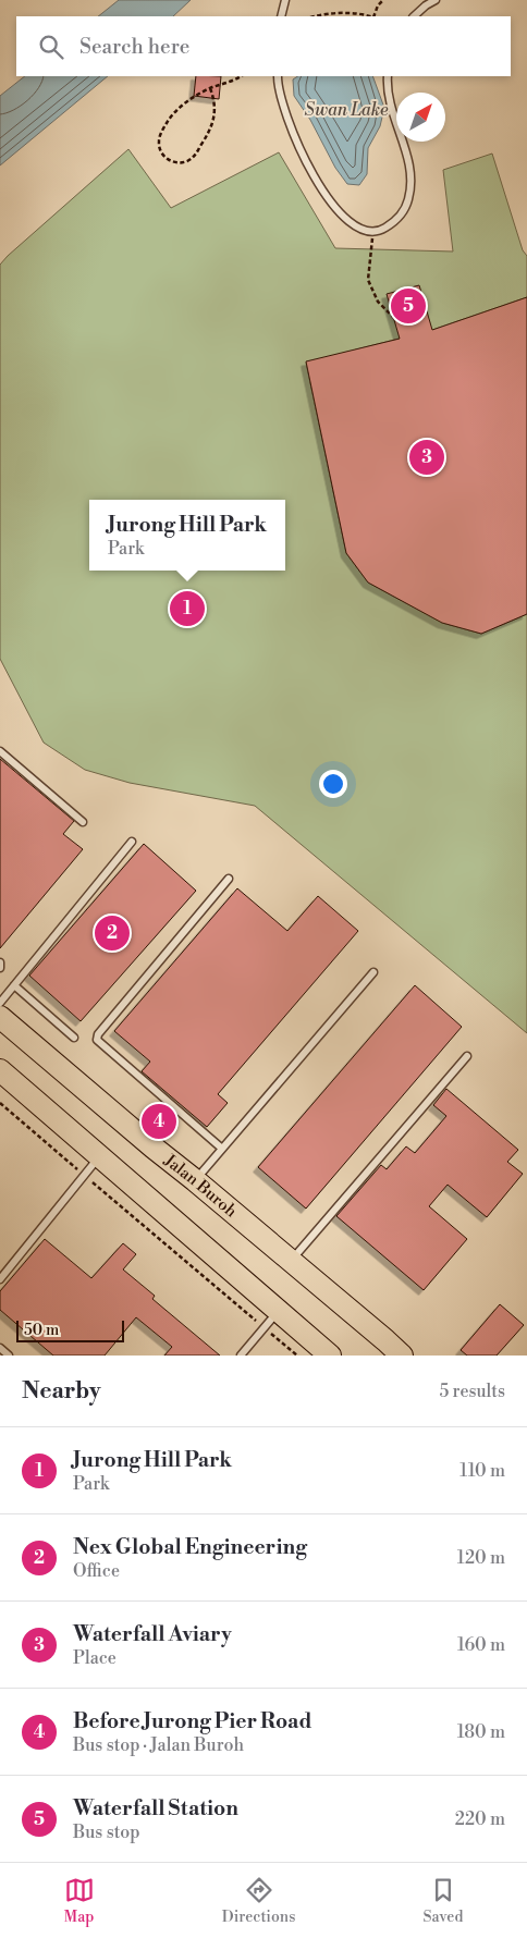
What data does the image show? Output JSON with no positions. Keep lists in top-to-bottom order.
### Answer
{
  "streets": {
    "main road": ["Jalan Buroh"]
  },
  "water": ["Swan Lake"],
  "scale_bar": "50 m",
  "north": "top right",
  "page": {
    "search": "Search here",
    "pins": [
      "5",
      "3",
      "1",
      "2",
      "4"
    ],
    "popup": ["Jurong Hill Park", "Park"],
    "scale": "50 m",
    "heading": ["Nearby", "5 results"],
    "list": [
      {
        "mark": "1",
        "name": "Jurong Hill Park",
        "note": "Park",
        "value": "110 m"
      },
      {
        "mark": "2",
        "name": "Nex Global Engineering",
        "note": "Office",
        "value": "120 m"
      },
      {
        "mark": "3",
        "name": "Waterfall Aviary",
        "note": "Place",
        "value": "160 m"
      },
      {
        "mark": "4",
        "name": "Before Jurong Pier Road",
        "note": "Bus stop · Jalan Buroh",
        "value": "180 m"
      },
      {
        "mark": "5",
        "name": "Waterfall Station",
        "note": "Bus stop",
        "value": "220 m"
      }
    ],
    "nav": ["Map", "Directions", "Saved"]
  }
}
